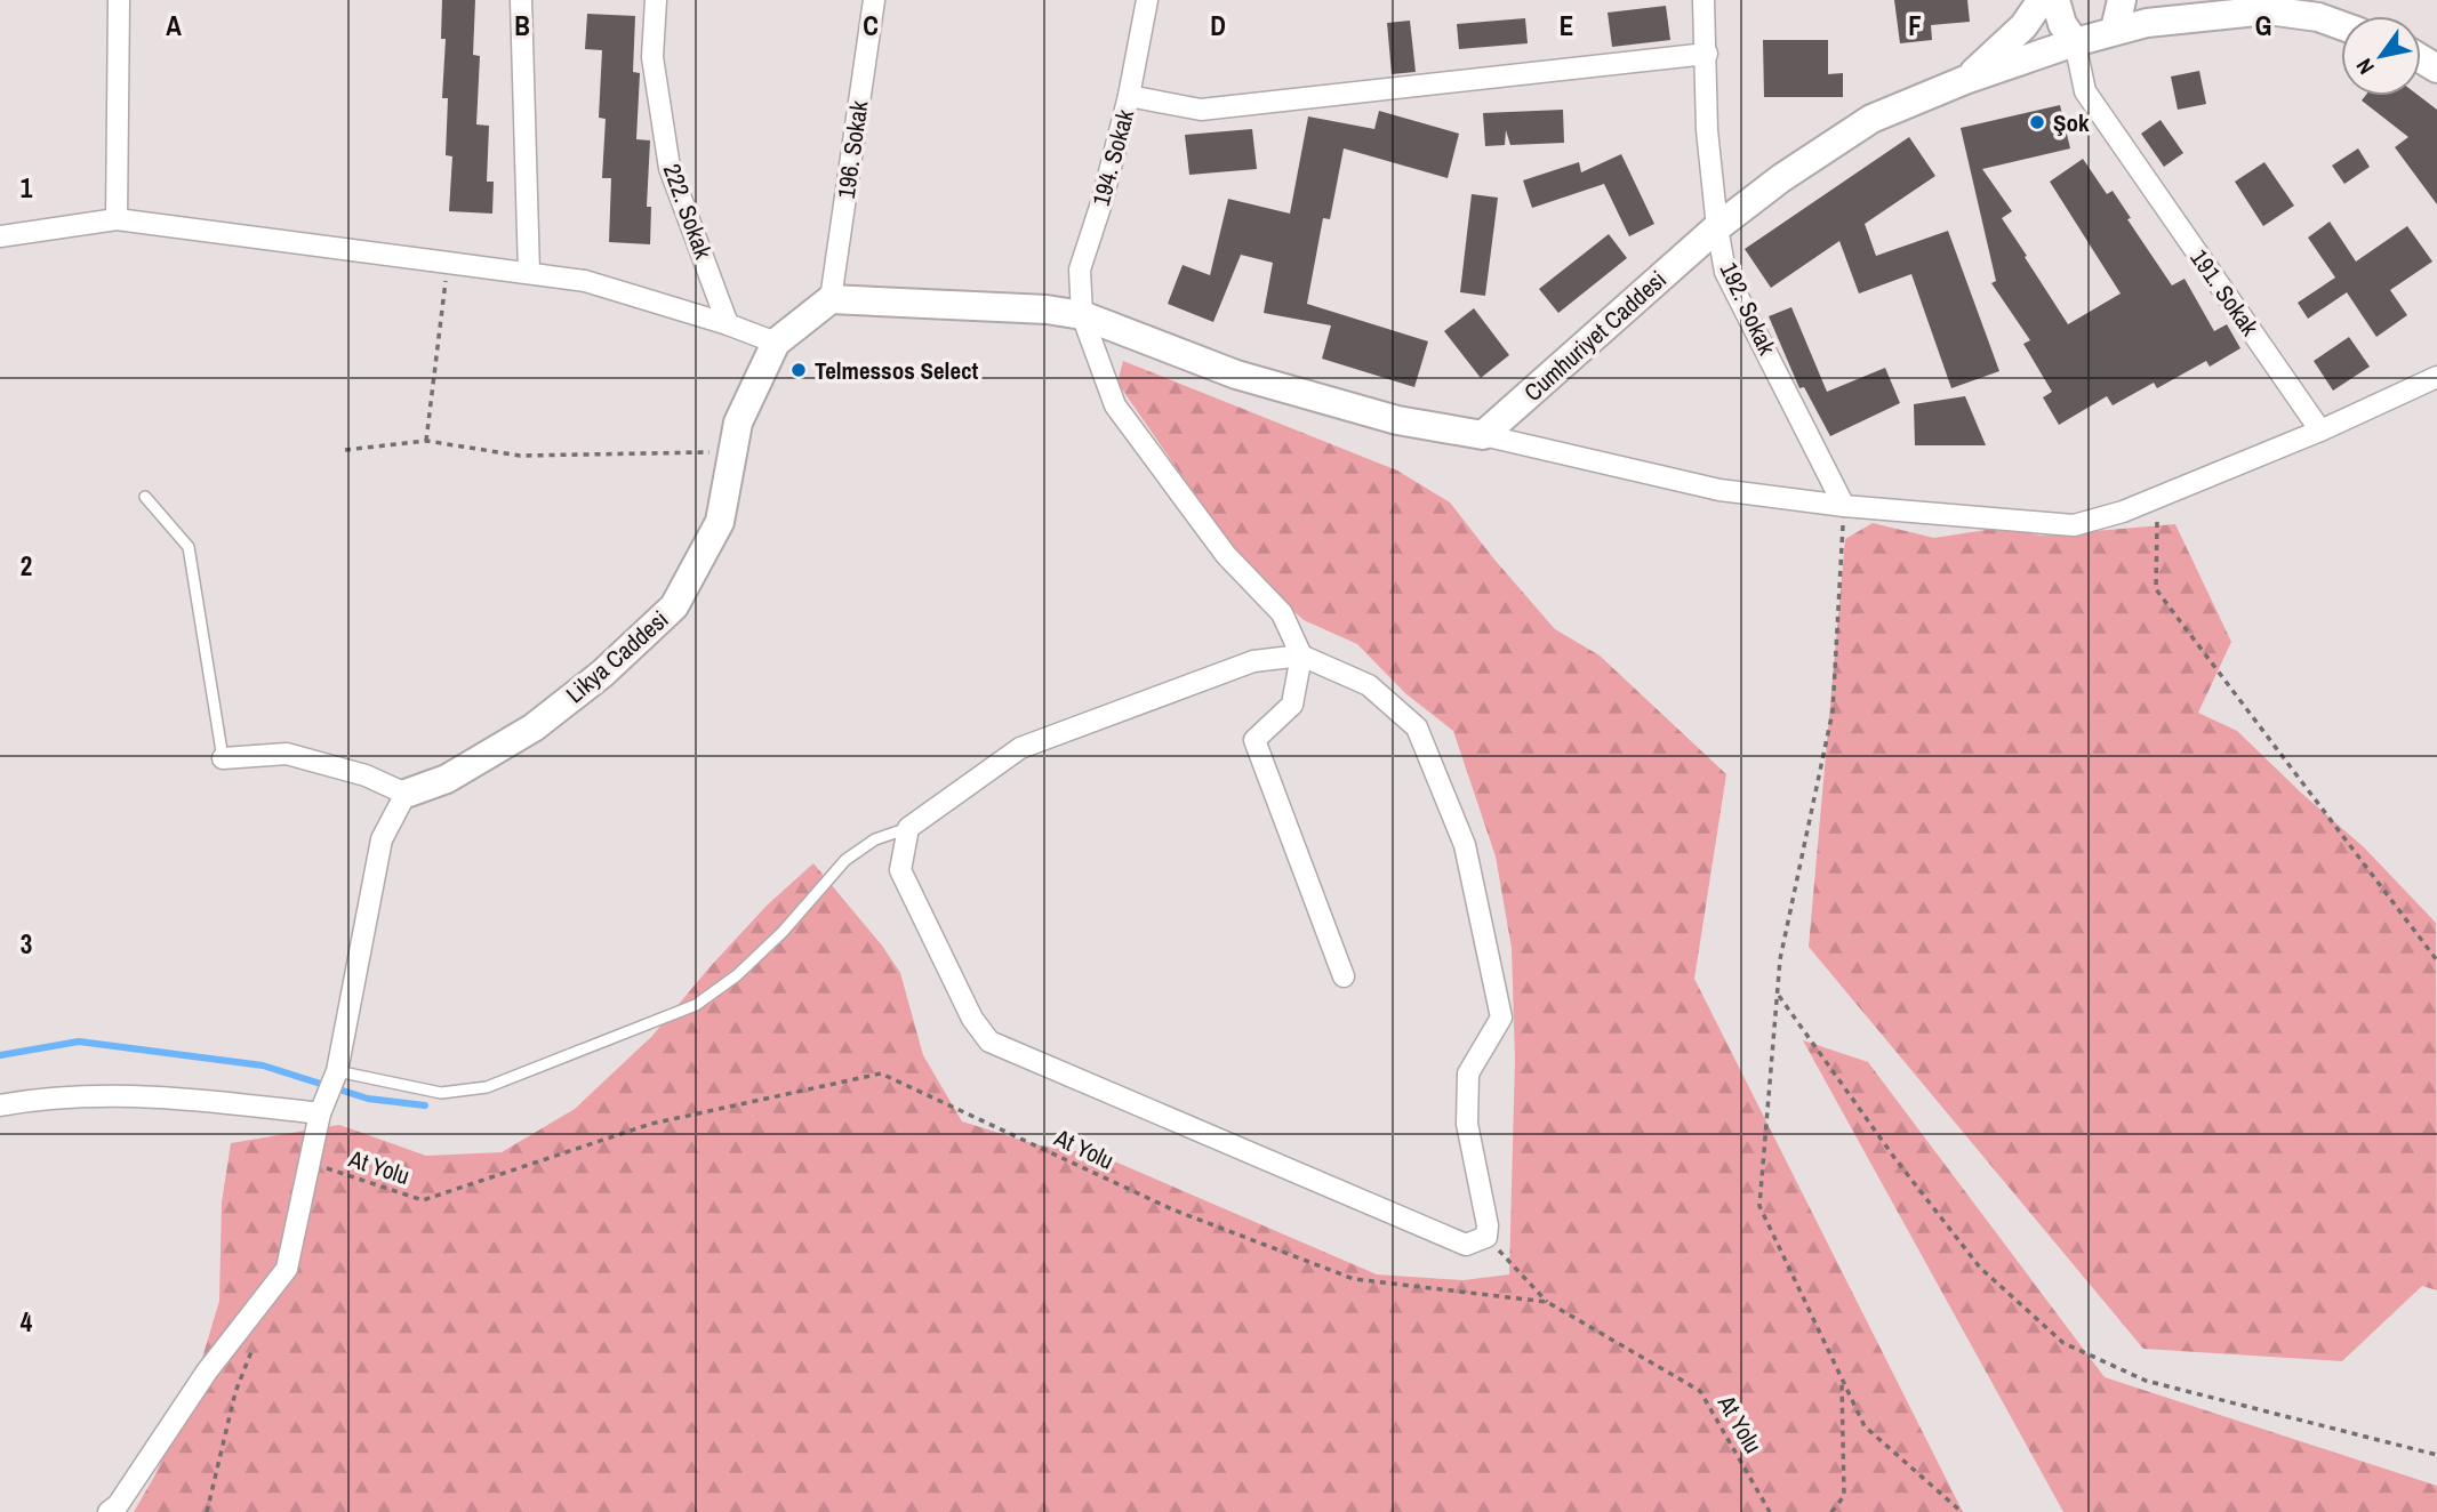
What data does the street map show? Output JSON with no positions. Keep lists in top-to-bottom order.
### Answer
{
  "streets": {
    "street": [
      "196. Sokak",
      "194. Sokak",
      "222. Sokak",
      "191. Sokak",
      "192. Sokak",
      "Cumhuriyet Caddesi",
      "Likya Caddesi"
    ],
    "path": ["At Yolu"]
  },
  "crossings": [
    ["196. Sokak", "Likya Caddesi"],
    ["191. Sokak", "Cumhuriyet Caddesi"],
    ["192. Sokak", "Cumhuriyet Caddesi"]
  ],
  "places": ["Şok", "Telmessos Select"],
  "north": "bottom left",
  "grid": {
    "columns": [
      "A",
      "B",
      "C",
      "D",
      "E",
      "F",
      "G"
    ],
    "rows": [
      "1",
      "2",
      "3",
      "4"
    ]
  }
}
